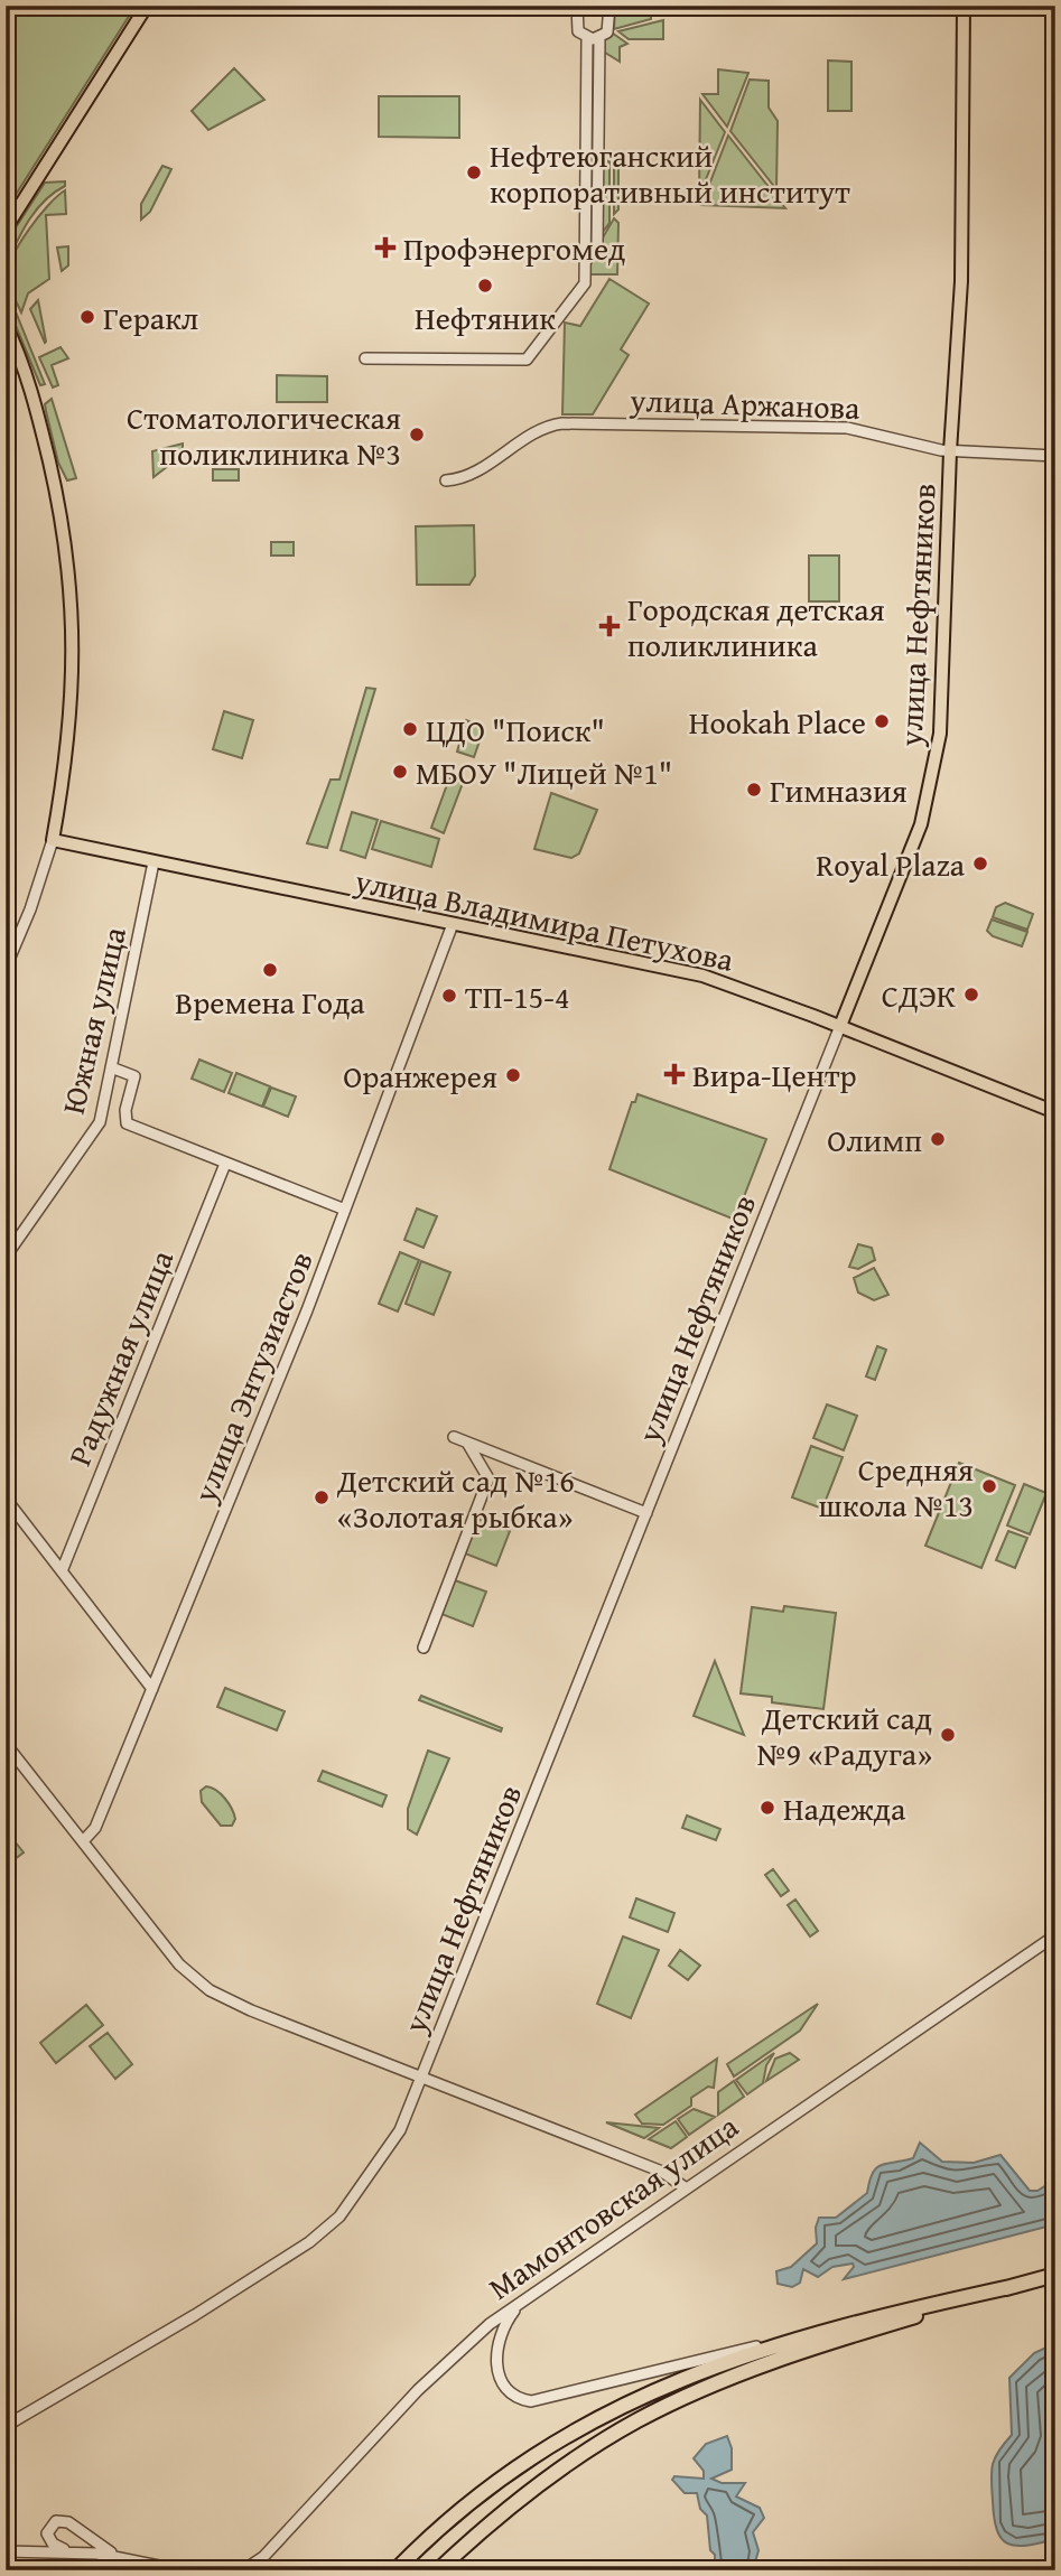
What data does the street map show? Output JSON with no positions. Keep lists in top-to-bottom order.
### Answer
{
  "streets": {
    "main road": ["улица Нефтяников", "улица Владимира Петухова"],
    "street": [
      "улица Аржанова",
      "Южная улица",
      "Радужная улица",
      "улица Энтузиастов",
      "Мамонтовская улица"
    ]
  },
  "crossings": [
    ["улица Аржанова", "улица Нефтяников"],
    ["улица Нефтяников", "улица Владимира Петухова"],
    ["улица Владимира Петухова", "Южная улица"],
    ["улица Владимира Петухова", "улица Энтузиастов"]
  ],
  "places": {
    "other": [
      "Нефтеюганский корпоративный институт",
      "Нефтяник",
      "Геракл",
      "Стоматологическая поликлиника №3",
      "Hookah Place",
      "ЦДО \"Поиск\"",
      "МБОУ \"Лицей №1\"",
      "Гимназия",
      "Royal Plaza",
      "Времена Года",
      "СДЭК",
      "ТП-15-4",
      "Оранжерея",
      "Олимп",
      "Средняя школа №13",
      "Детский сад №16 «Золотая рыбка»",
      "Детский сад №9 «Радуга»",
      "Надежда"
    ],
    "health": ["Профэнергомед", "Городская детская поликлиника", "Вира-Центр"]
  }
}
